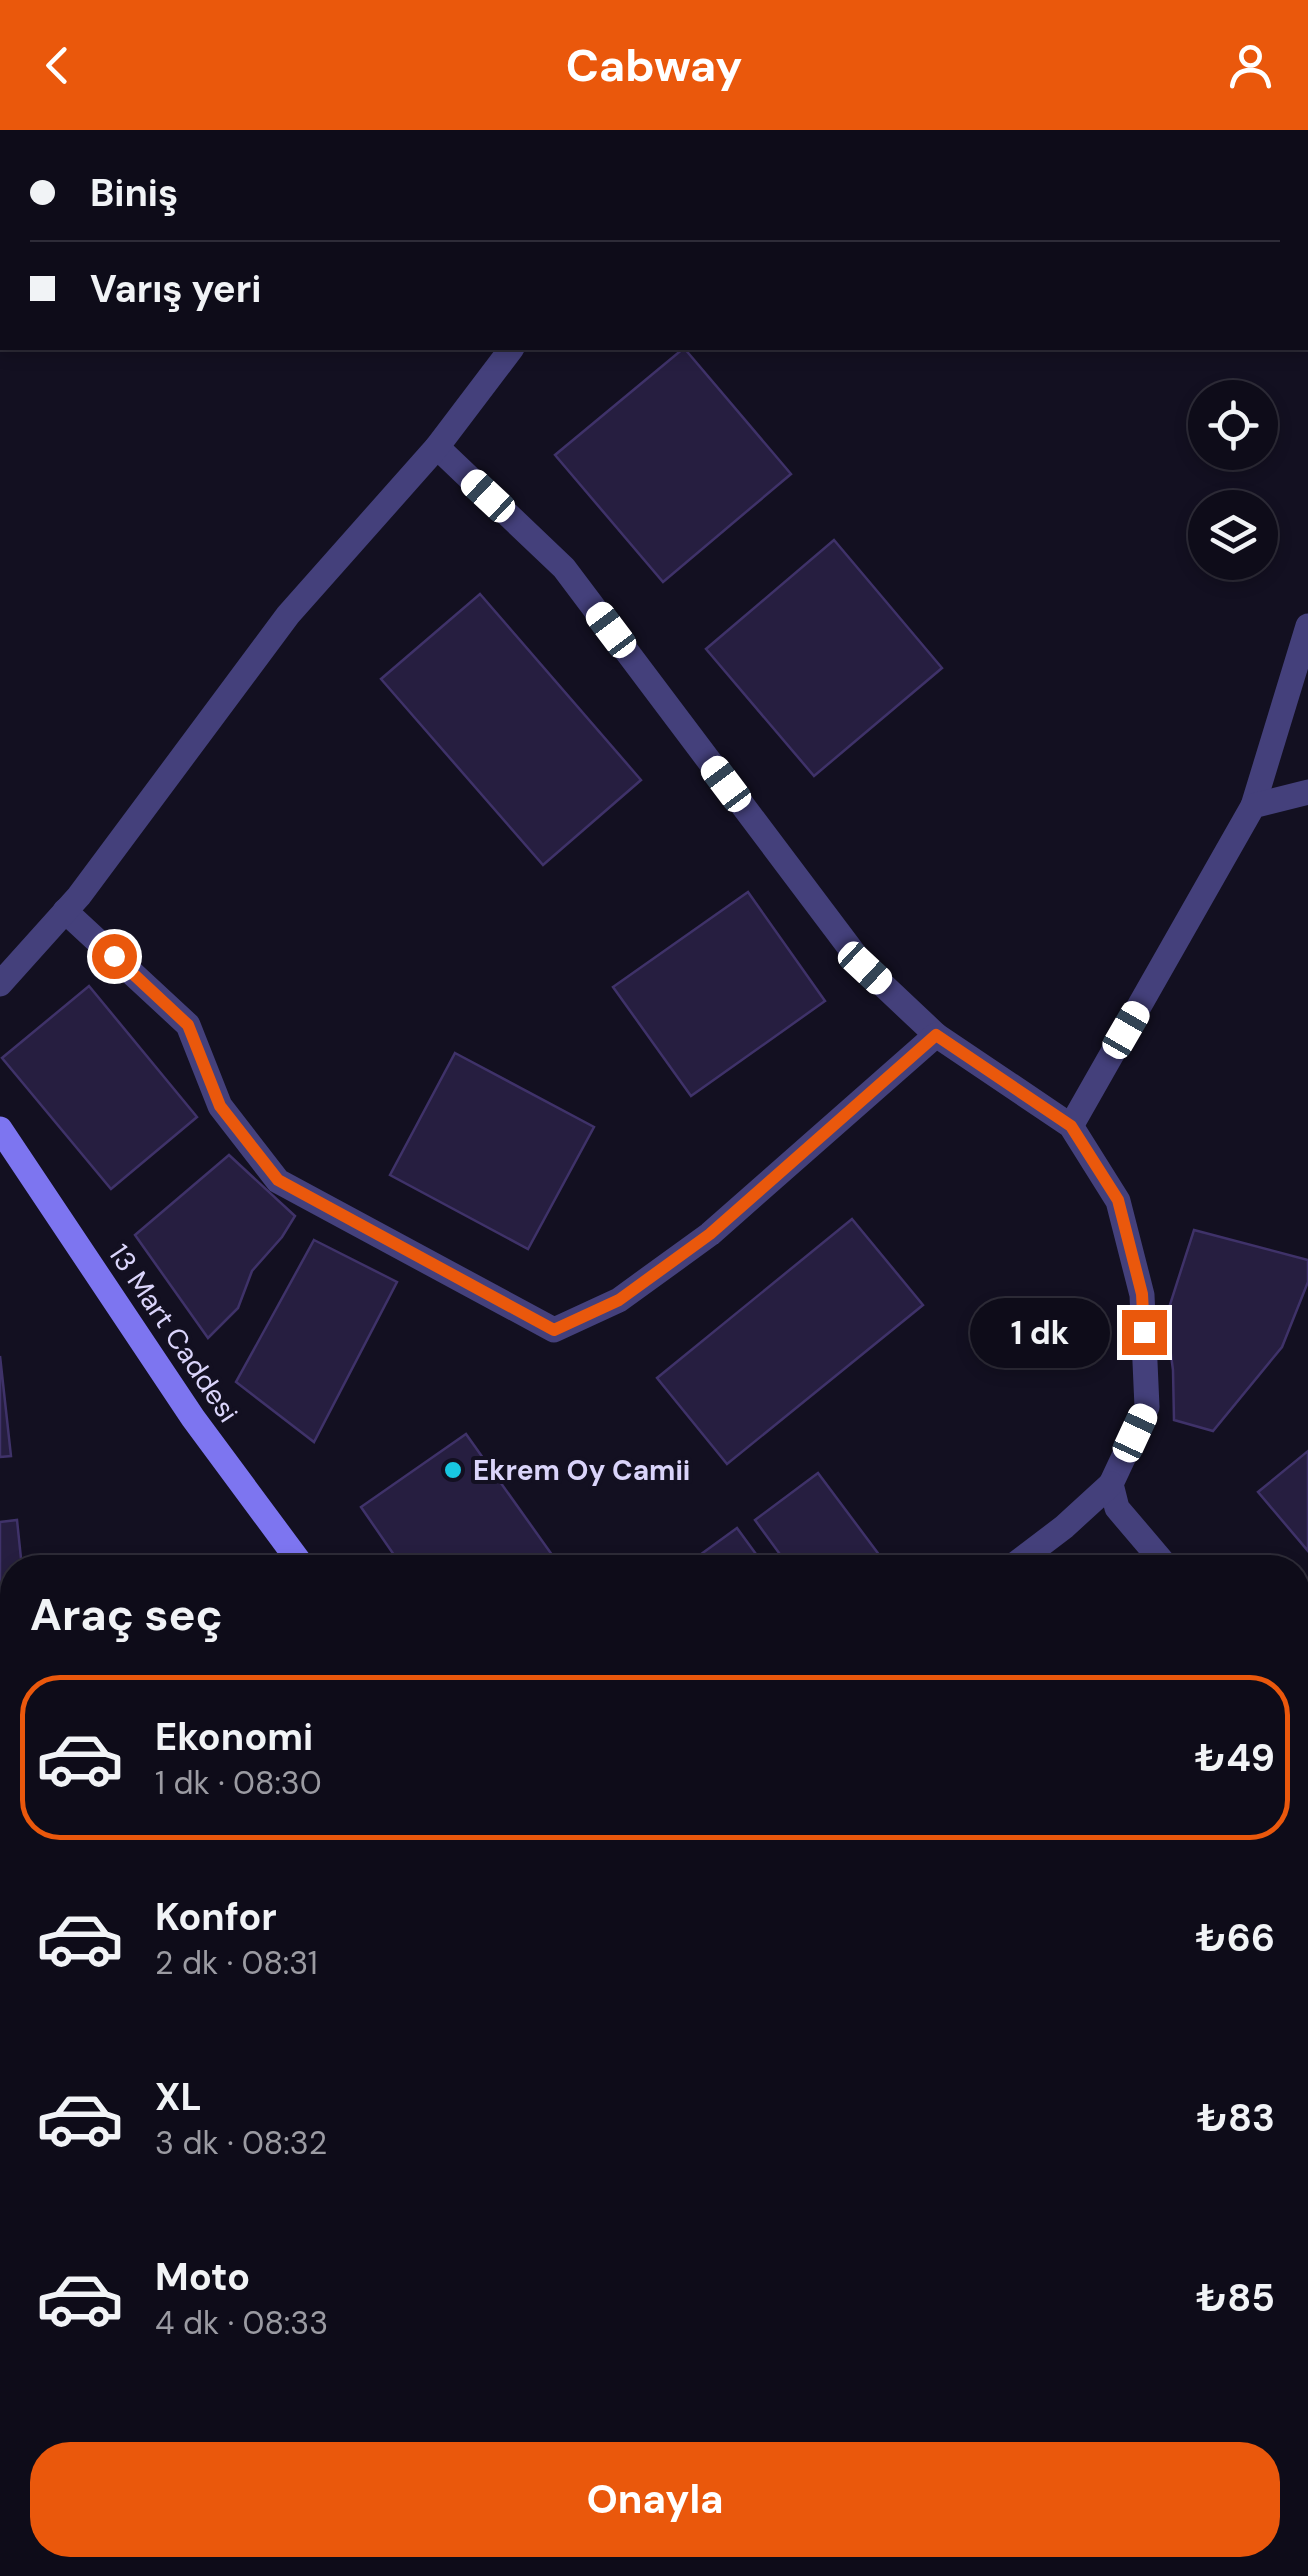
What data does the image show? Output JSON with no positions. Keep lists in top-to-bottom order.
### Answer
{
  "streets": {
    "street": ["13 Mart Caddesi"]
  },
  "places": ["Ekrem Oy Camii"],
  "page": {
    "header": "Cabway",
    "banner": ["Biniş", "Varış yeri"],
    "bubble": "1 dk",
    "heading": "Araç seç",
    "list": [
      {
        "name": "Ekonomi",
        "note": "1 dk · 08:30",
        "value": "₺49"
      },
      {
        "name": "Konfor",
        "note": "2 dk · 08:31",
        "value": "₺66"
      },
      {
        "name": "XL",
        "note": "3 dk · 08:32",
        "value": "₺83"
      },
      {
        "name": "Moto",
        "note": "4 dk · 08:33",
        "value": "₺85"
      }
    ],
    "buttons": "Onayla"
  }
}
